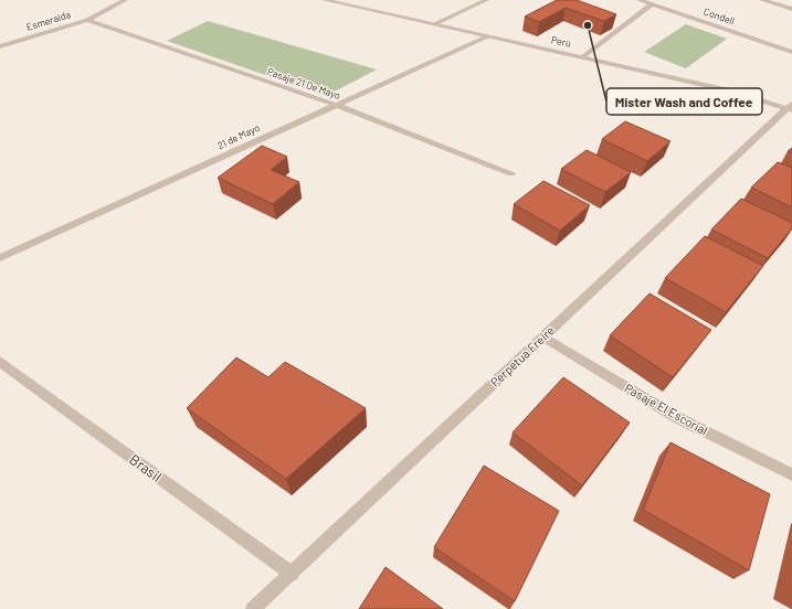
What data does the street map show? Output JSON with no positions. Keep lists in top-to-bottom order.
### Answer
{
  "streets": {
    "street": [
      "Condell",
      "Esmeralda",
      "Perú",
      "Pasaje 21 De Mayo",
      "21 de Mayo",
      "Perpetua Freire",
      "Pasaje El Escorial",
      "Brasil"
    ]
  },
  "crossings": [
    ["Esmeralda", "Pasaje 21 De Mayo"],
    ["Perú", "21 de Mayo"],
    ["Perú", "Perpetua Freire"],
    ["Pasaje 21 De Mayo", "21 de Mayo"],
    ["Perpetua Freire", "Pasaje El Escorial"],
    ["Perpetua Freire", "Brasil"]
  ],
  "places": ["Mister Wash and Coffee"]
}
